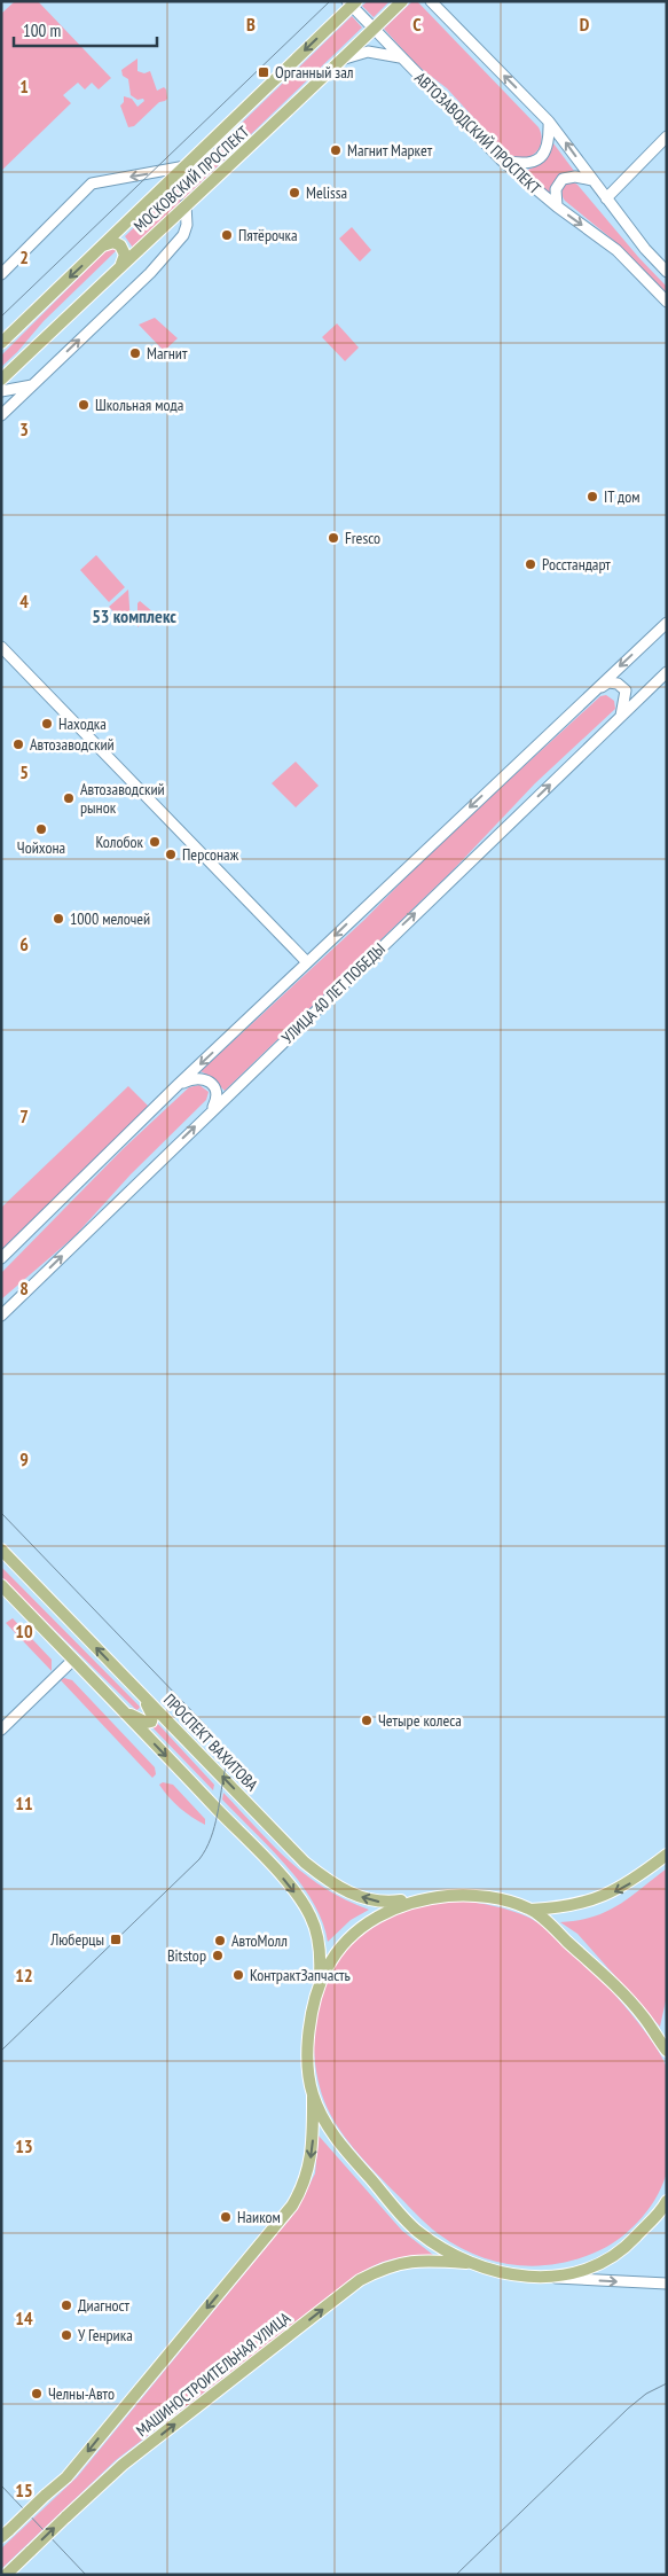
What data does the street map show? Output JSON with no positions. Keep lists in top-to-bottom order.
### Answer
{
  "streets": {
    "main road": ["МОСКОВСКИЙ ПРОСПЕКТ", "ПРОСПЕКТ ВАХИТОВА", "МАШИНОСТРОИТЕЛЬНАЯ УЛИЦА"],
    "street": ["АВТОЗАВОДСКИЙ ПРОСПЕКТ", "УЛИЦА 40 ЛЕТ ПОБЕДЫ"]
  },
  "crossings": [
    ["АВТОЗАВОДСКИЙ ПРОСПЕКТ", "МОСКОВСКИЙ ПРОСПЕКТ"]
  ],
  "districts": ["53 комплекс"],
  "places": {
    "transit": ["Органный зал", "Люберцы"],
    "other": [
      "Магнит Маркет",
      "Melissa",
      "Пятёрочка",
      "Магнит",
      "Школьная мода",
      "IT дом",
      "Fresco",
      "Росстандарт",
      "Находка",
      "Автозаводский",
      "Автозаводский рынок",
      "Чойхона",
      "Колобок",
      "Персонаж",
      "1000 мелочей",
      "Четыре колеса",
      "АвтоМолл",
      "Bitstop",
      "КонтрактЗапчасть",
      "Наиком",
      "Диагност",
      "У Генрика",
      "Челны-Авто"
    ]
  },
  "scale_bar": "100 m",
  "grid": {
    "columns": ["B", "C", "D"],
    "rows": [
      "1",
      "2",
      "3",
      "4",
      "5",
      "6",
      "7",
      "8",
      "9",
      "10",
      "11",
      "12",
      "13",
      "14",
      "15"
    ]
  }
}
